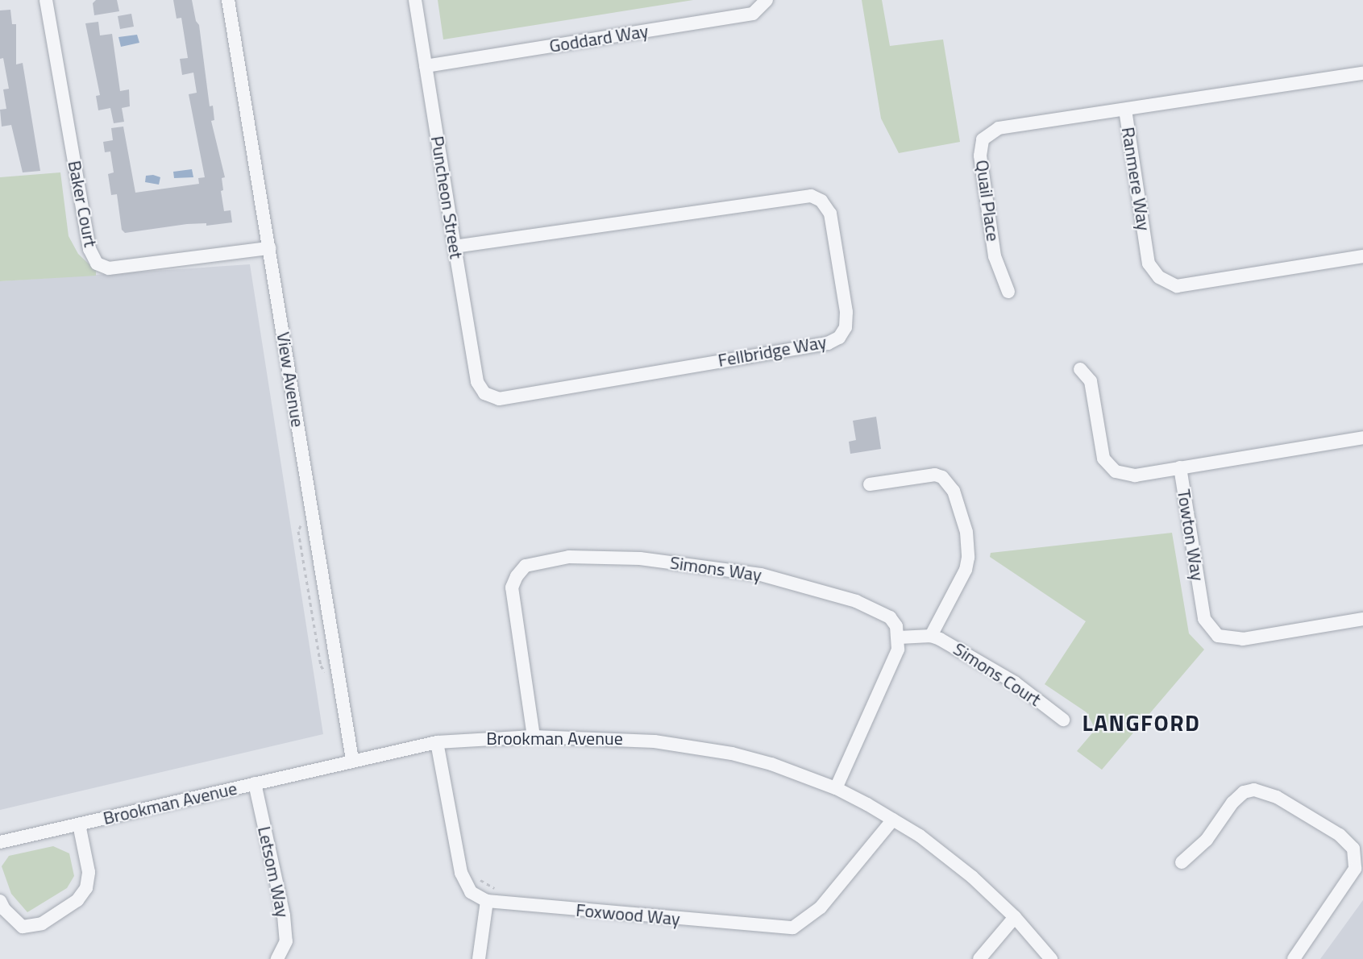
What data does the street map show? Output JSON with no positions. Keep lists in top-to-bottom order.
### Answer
{
  "streets": {
    "street": [
      "Goddard Way",
      "Ranmere Way",
      "Puncheon Street",
      "Quail Place",
      "Baker Court",
      "Fellbridge Way",
      "View Avenue",
      "Towton Way",
      "Simons Way",
      "Simons Court",
      "Brookman Avenue",
      "Letsom Way",
      "Foxwood Way"
    ]
  },
  "crossings": [
    ["Goddard Way", "Puncheon Street"],
    ["Ranmere Way", "Quail Place"],
    ["Puncheon Street", "Fellbridge Way"],
    ["Baker Court", "View Avenue"],
    ["View Avenue", "Brookman Avenue"],
    ["Simons Way", "Simons Court"],
    ["Simons Way", "Brookman Avenue"],
    ["Brookman Avenue", "Letsom Way"],
    ["Brookman Avenue", "Foxwood Way"]
  ],
  "districts": ["LANGFORD"]
}
